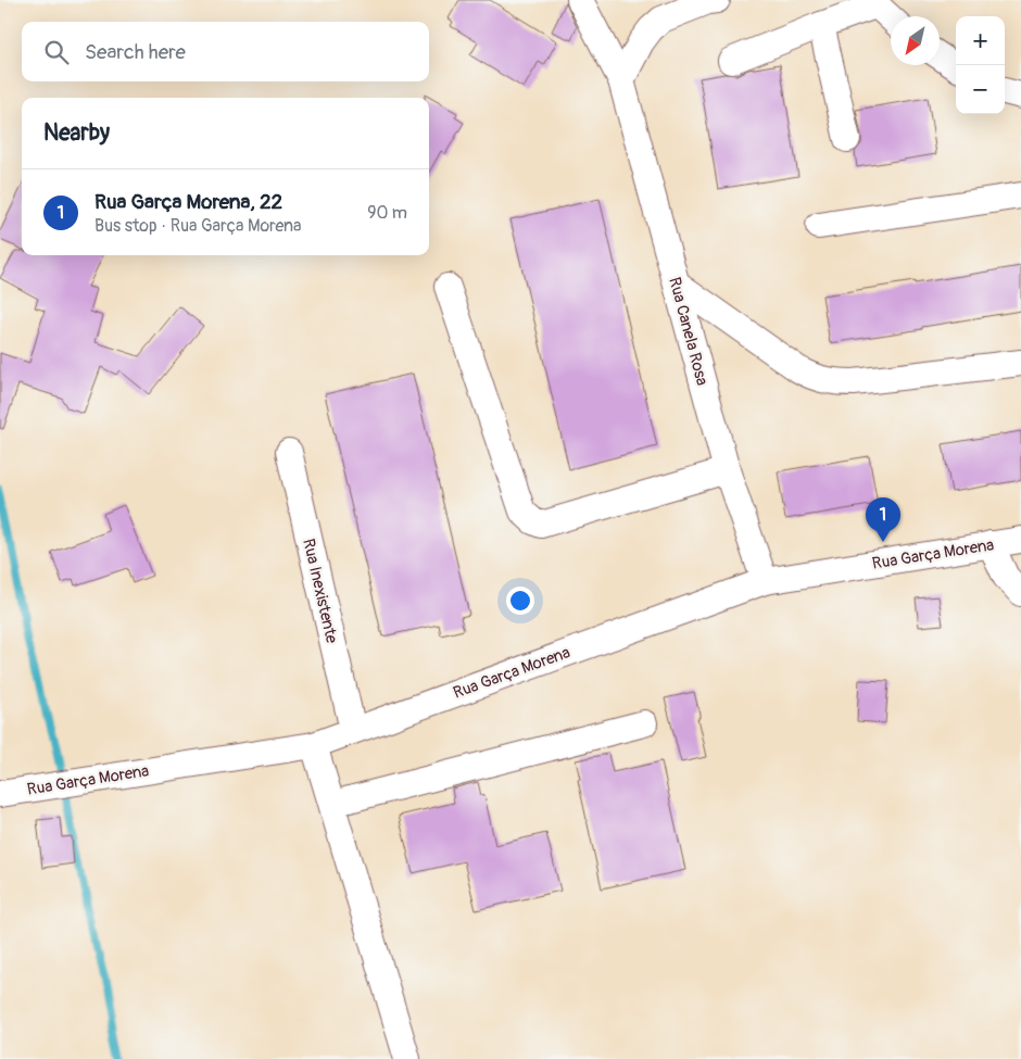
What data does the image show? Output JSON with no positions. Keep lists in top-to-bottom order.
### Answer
{
  "streets": {
    "street": ["Rua Canela Rosa", "Rua Garça Morena", "Rua Inexistente"]
  },
  "crossings": [
    ["Rua Canela Rosa", "Rua Garça Morena"],
    ["Rua Garça Morena", "Rua Inexistente"]
  ],
  "north": "bottom left",
  "page": {
    "map_buttons": ["+", "−"],
    "search": "Search here",
    "heading": "Nearby",
    "list": [
      {
        "mark": "1",
        "name": "Rua Garça Morena, 22",
        "note": "Bus stop · Rua Garça Morena",
        "value": "90 m"
      }
    ],
    "pins": "1"
  }
}
